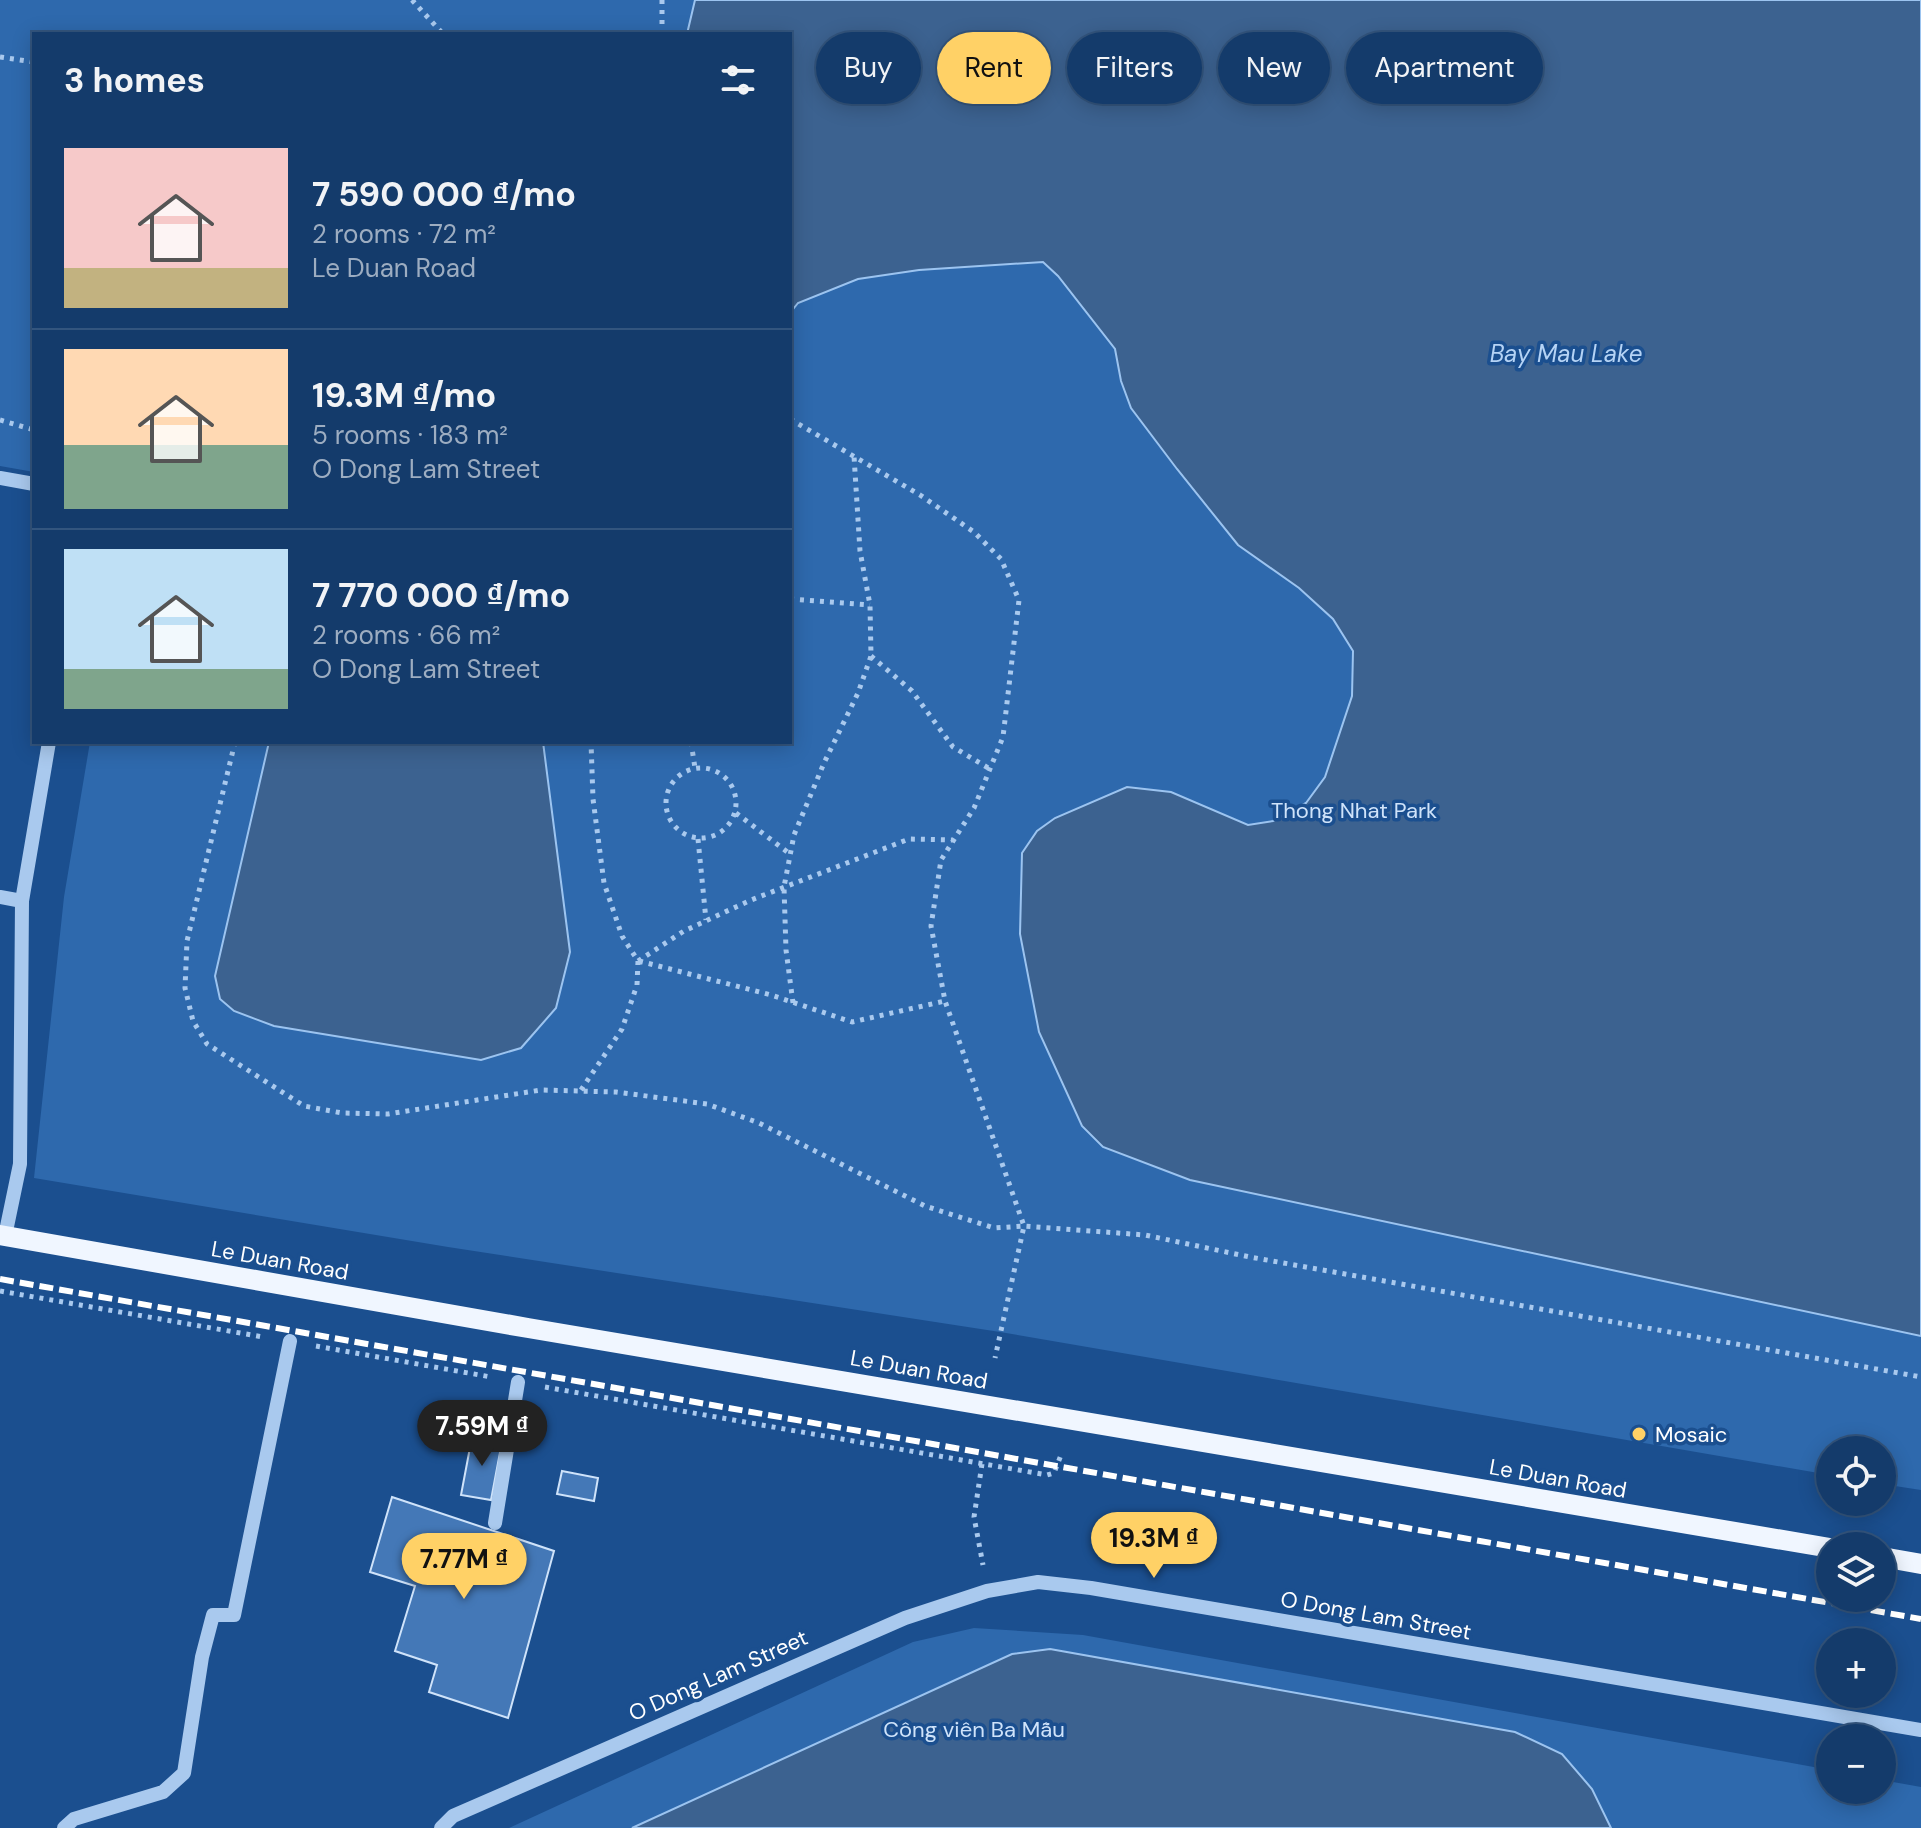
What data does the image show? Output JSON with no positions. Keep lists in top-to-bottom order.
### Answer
{
  "streets": {
    "main road": ["Le Duan Road"],
    "street": ["O Dong Lam Street"]
  },
  "water": ["Bay Mau Lake"],
  "parks": ["Thong Nhat Park", "Công viên Ba Mẫu"],
  "places": ["Mosaic"],
  "page": {
    "chip": [
      "Buy",
      "Rent",
      "Filters",
      "New",
      "Apartment"
    ],
    "heading": "3 homes",
    "list": [
      {
        "name": "7 590 000 ₫/mo",
        "note": "2 rooms · 72 m² · Le Duan Road"
      },
      {
        "name": "19.3M ₫/mo",
        "note": "5 rooms · 183 m² · O Dong Lam Street"
      },
      {
        "name": "7 770 000 ₫/mo",
        "note": "2 rooms · 66 m² · O Dong Lam Street"
      }
    ],
    "price": ["7.59M ₫", "19.3M ₫", "7.77M ₫"],
    "map_buttons": ["+", "−"]
  }
}
